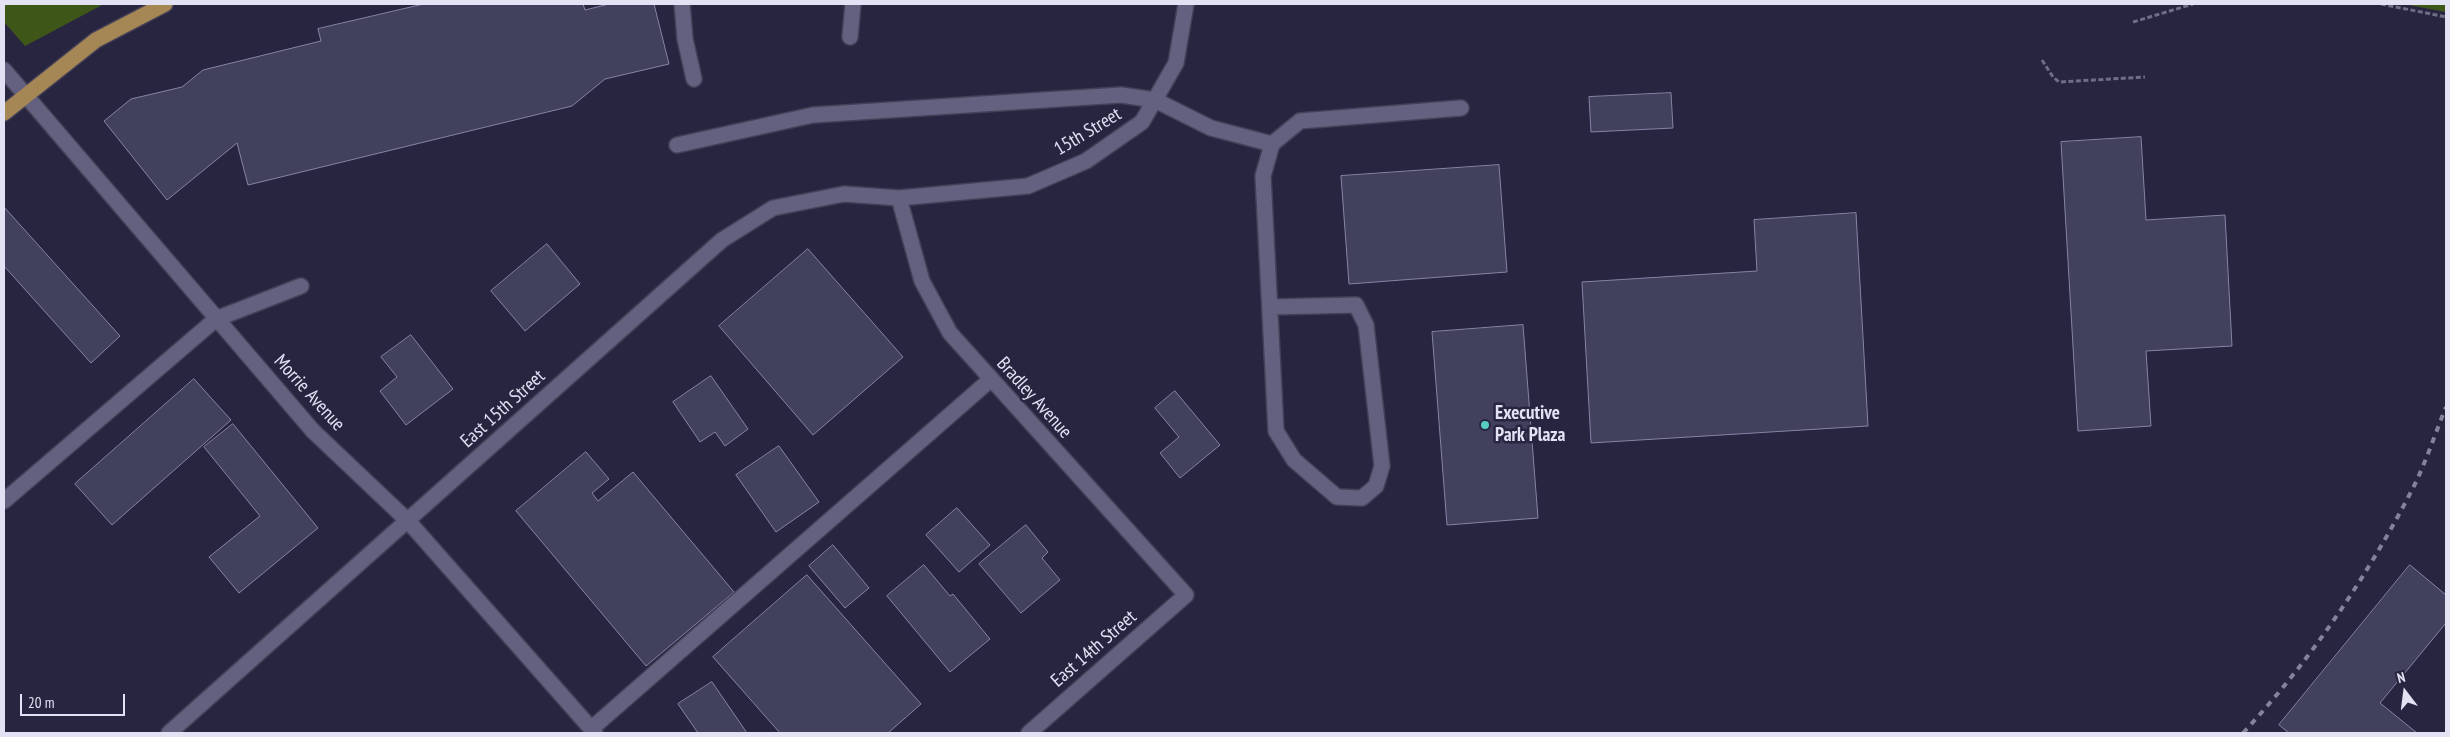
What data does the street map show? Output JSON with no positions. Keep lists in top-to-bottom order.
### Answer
{
  "streets": {
    "street": [
      "15th Street",
      "Morrie Avenue",
      "Bradley Avenue",
      "East 15th Street",
      "East 14th Street"
    ]
  },
  "crossings": [
    ["15th Street", "Bradley Avenue"],
    ["15th Street", "East 15th Street"],
    ["Morrie Avenue", "East 15th Street"],
    ["Bradley Avenue", "East 15th Street"],
    ["Bradley Avenue", "East 14th Street"]
  ],
  "places": ["Executive Park Plaza"],
  "scale_bar": "20 m",
  "north": "top"
}
